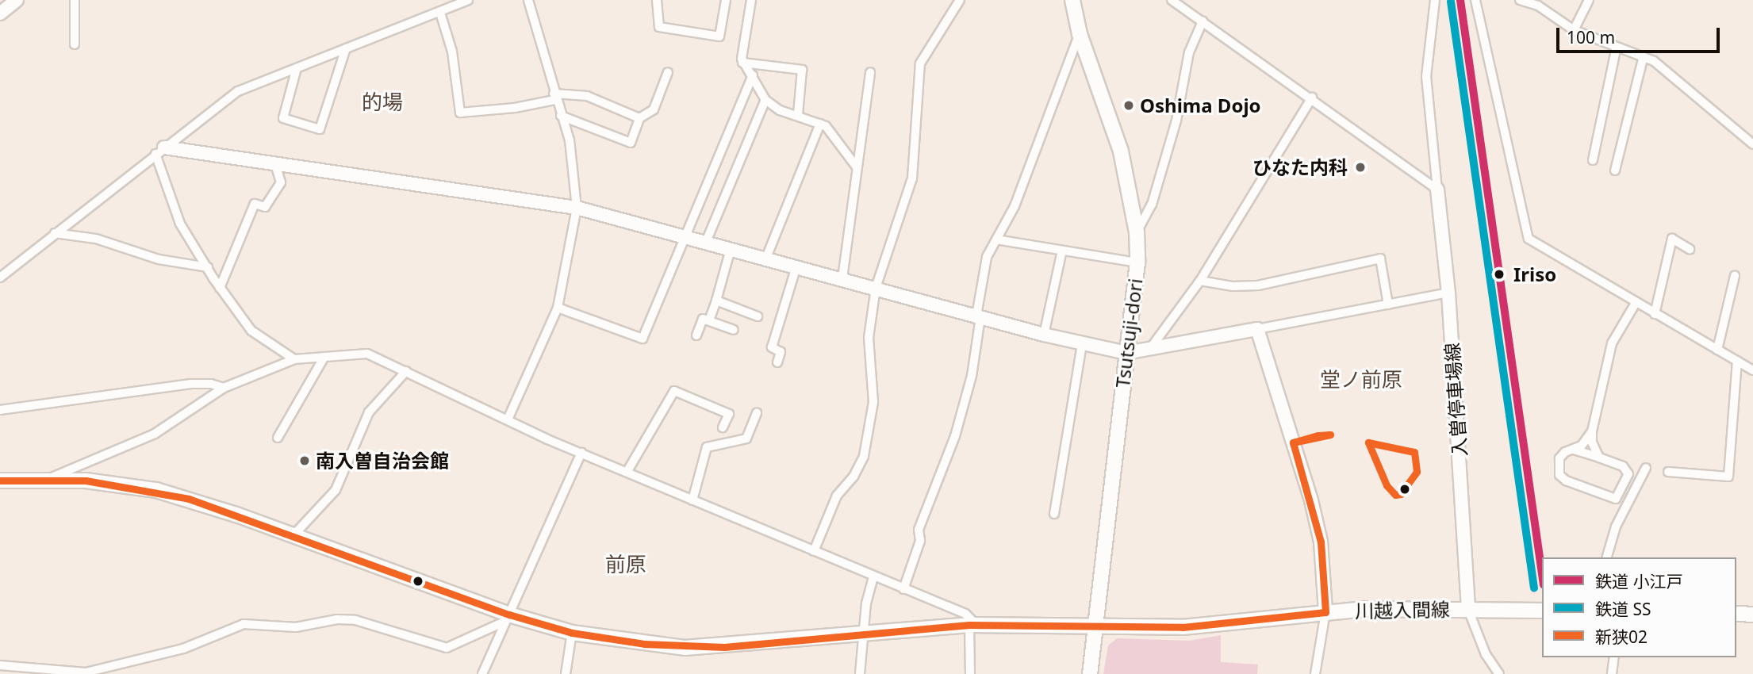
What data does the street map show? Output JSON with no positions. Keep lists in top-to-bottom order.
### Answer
{
  "streets": {
    "main road": ["Tsutsuji-dori", "川越入間線"],
    "street": ["入曽停車場線"]
  },
  "crossings": [
    ["Tsutsuji-dori", "川越入間線"],
    ["入曽停車場線", "川越入間線"]
  ],
  "districts": ["的場", "堂ノ前原", "前原"],
  "places": [
    "Oshima Dojo",
    "ひなた内科",
    "Iriso",
    "南入曽自治会館"
  ],
  "lines": ["rail line 小江戸", "rail line SS", "transit line 新狭02"],
  "legend": ["鉄道 小江戸", "鉄道 SS", "新狭02"],
  "scale_bar": "100 m"
}
